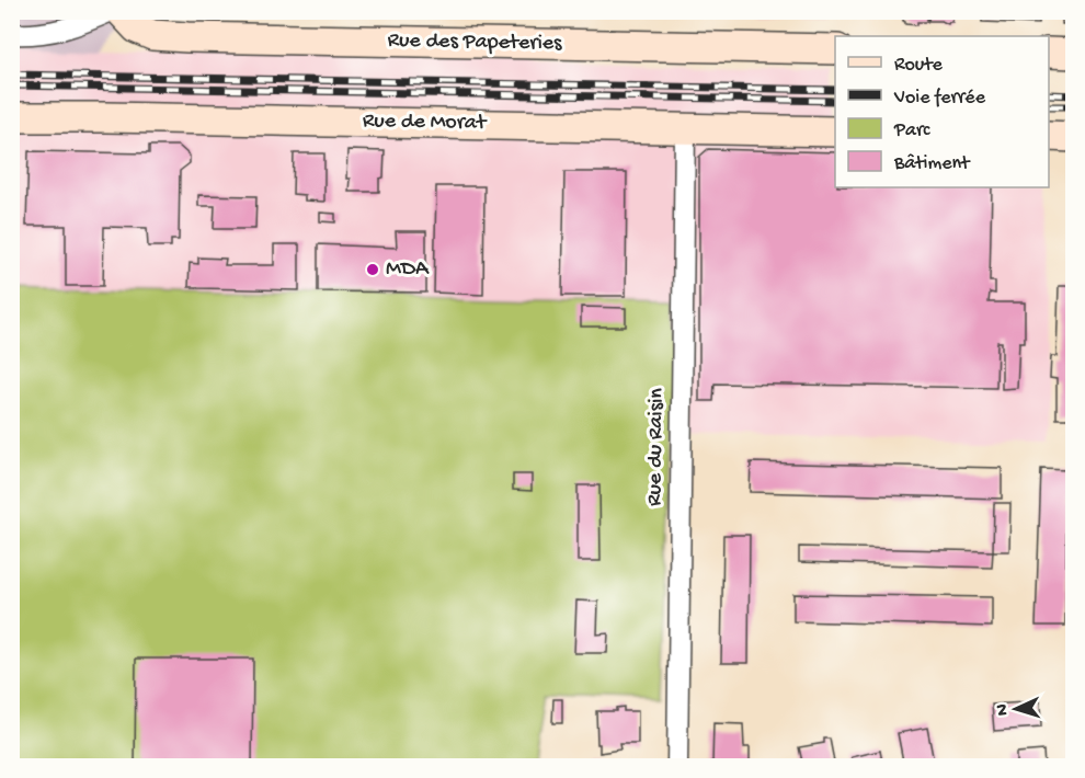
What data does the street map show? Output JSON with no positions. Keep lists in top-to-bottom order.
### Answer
{
  "streets": {
    "street": ["Rue des Papeteries", "Rue de Morat", "Rue du Raisin"]
  },
  "crossings": [
    ["Rue de Morat", "Rue du Raisin"]
  ],
  "places": ["MDA"],
  "legend": [
    "Route",
    "Voie ferrée",
    "Parc",
    "Bâtiment"
  ],
  "north": "left"
}
